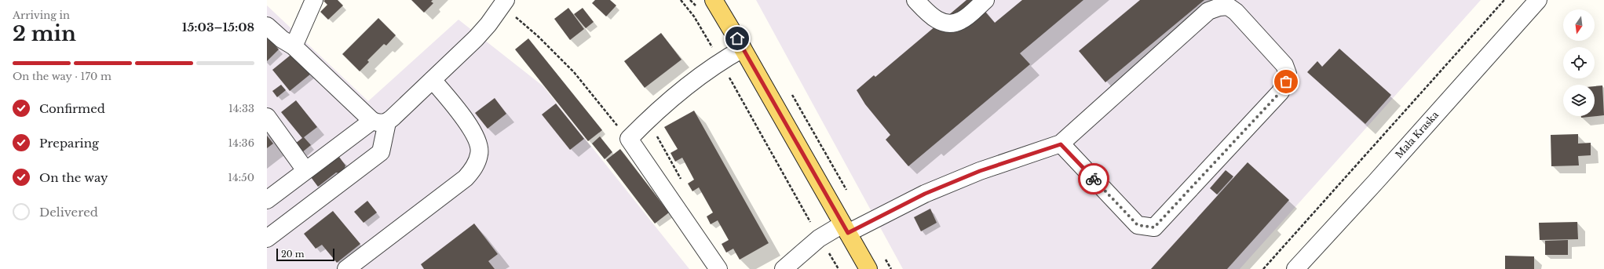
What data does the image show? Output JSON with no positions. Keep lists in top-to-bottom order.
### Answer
{
  "streets": {
    "street": ["Mała Kraska"]
  },
  "scale_bar": "20 m",
  "north": "bottom",
  "page": {
    "heading": ["2 min", "Arriving in", "15:03–15:08"],
    "bar": "On the way · 170 m",
    "list": [
      ["Confirmed", "14:33"],
      ["Preparing", "14:36"],
      ["On the way", "14:50"],
      "Delivered"
    ],
    "scale": "20 m"
  }
}
